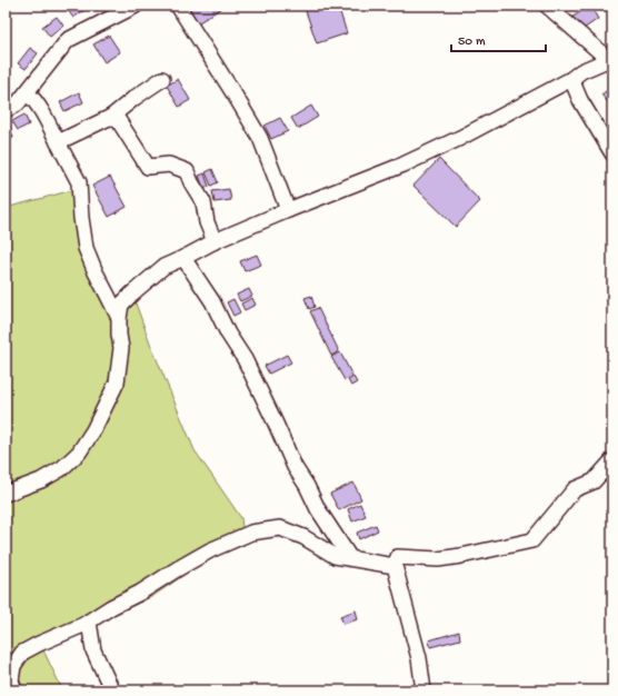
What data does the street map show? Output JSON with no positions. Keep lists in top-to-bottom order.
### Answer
{
  "scale_bar": "50 m"
}
